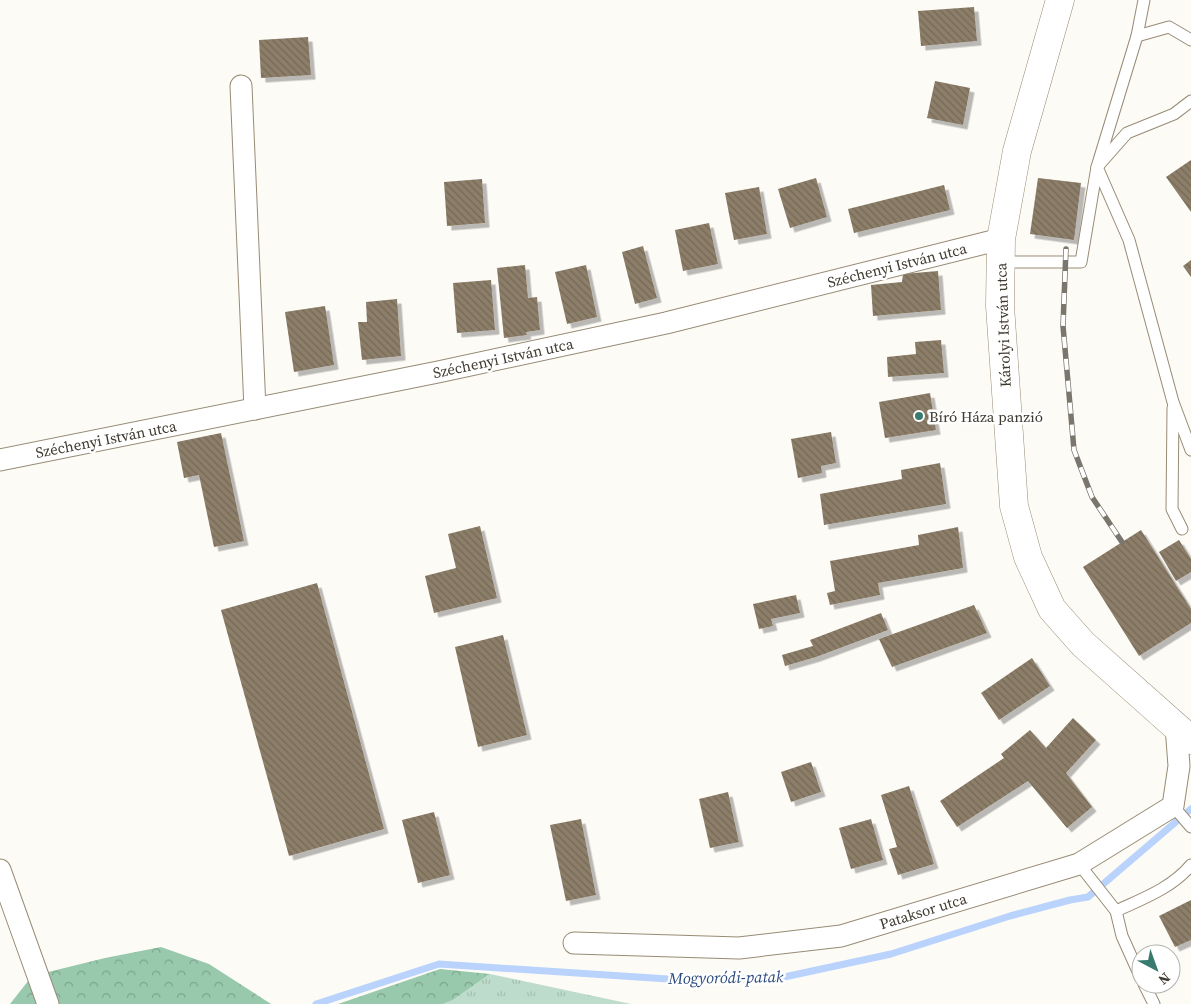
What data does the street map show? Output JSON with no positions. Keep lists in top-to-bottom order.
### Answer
{
  "streets": {
    "main road": ["Károlyi István utca"],
    "street": ["Széchenyi István utca", "Pataksor utca"]
  },
  "crossings": [
    ["Széchenyi István utca", "Károlyi István utca"]
  ],
  "water": ["Mogyoródi-patak"],
  "places": ["Bíró Háza panzió"],
  "north": "bottom right"
}
